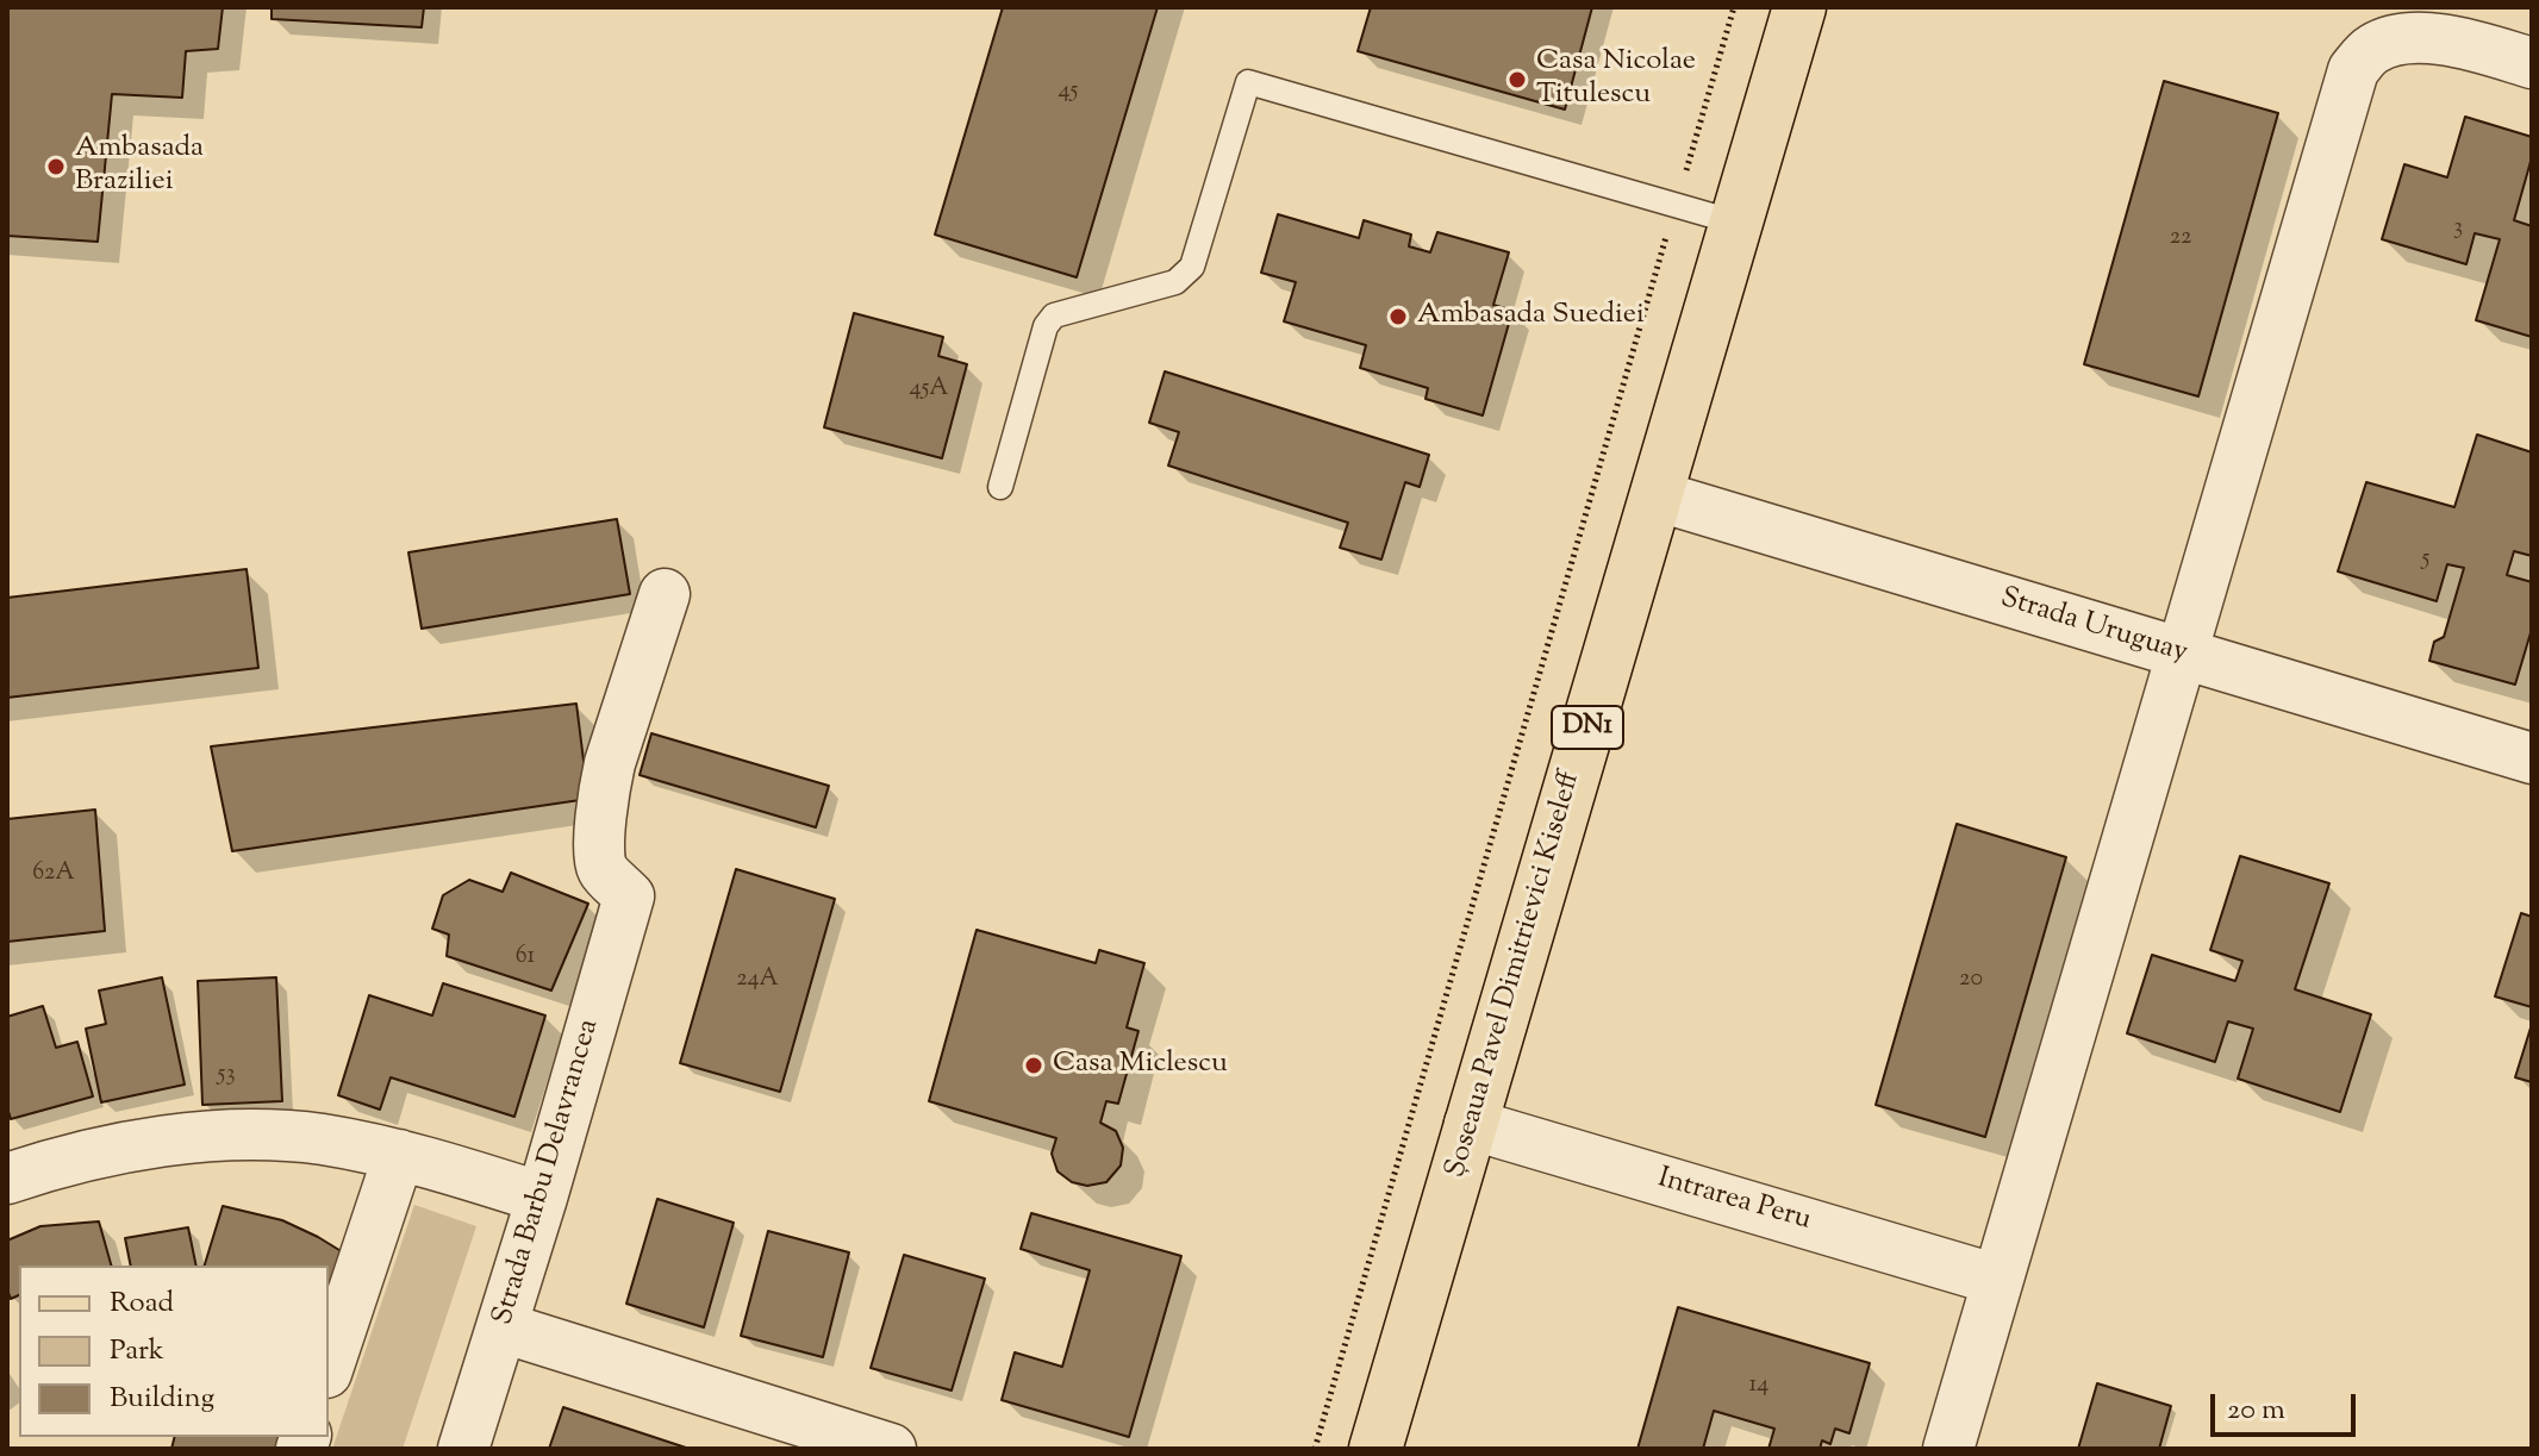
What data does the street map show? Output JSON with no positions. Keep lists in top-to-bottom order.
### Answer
{
  "streets": {
    "main road": ["DN1", "Șoseaua Pavel Dimitrievici Kiseleff"],
    "street": ["Strada Uruguay", "Strada Barbu Delavrancea", "Intrarea Peru"]
  },
  "crossings": [
    ["Strada Uruguay", "Șoseaua Pavel Dimitrievici Kiseleff"],
    ["Șoseaua Pavel Dimitrievici Kiseleff", "Intrarea Peru"]
  ],
  "places": [
    "Casa Nicolae Titulescu",
    "Ambasada Braziliei",
    "Ambasada Suediei",
    "Casa Miclescu"
  ],
  "house_numbers": [
    "45",
    "3",
    "22",
    "45A",
    "5",
    "62A",
    "61",
    "24A",
    "20",
    "53",
    "14"
  ],
  "legend": ["Road", "Park", "Building"],
  "scale_bar": "20 m"
}
